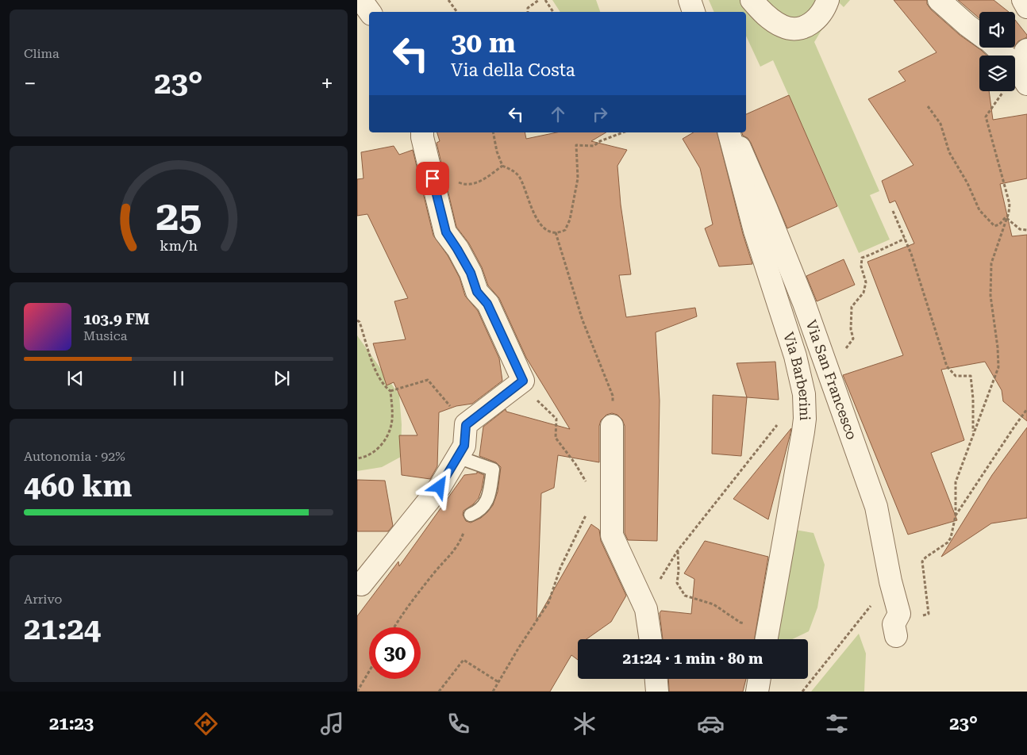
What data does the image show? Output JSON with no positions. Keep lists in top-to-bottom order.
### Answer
{
  "streets": {
    "street": ["Via Barberini", "Via San Francesco"]
  },
  "page": {
    "tile": [
      "Clima",
      ["Autonomia · 92%", "460 km"],
      ["Arrivo", "21:24"]
    ],
    "turn": ["30 m", "Via della Costa"],
    "heat": ["−", "23°", "+"],
    "song": ["103.9 FM", "Musica"],
    "limit": "30",
    "trip": "21:24 · 1 min · 80 m",
    "tabs": ["21:23", "23°"],
    "gauge": ["25", "km/h"]
  }
}
